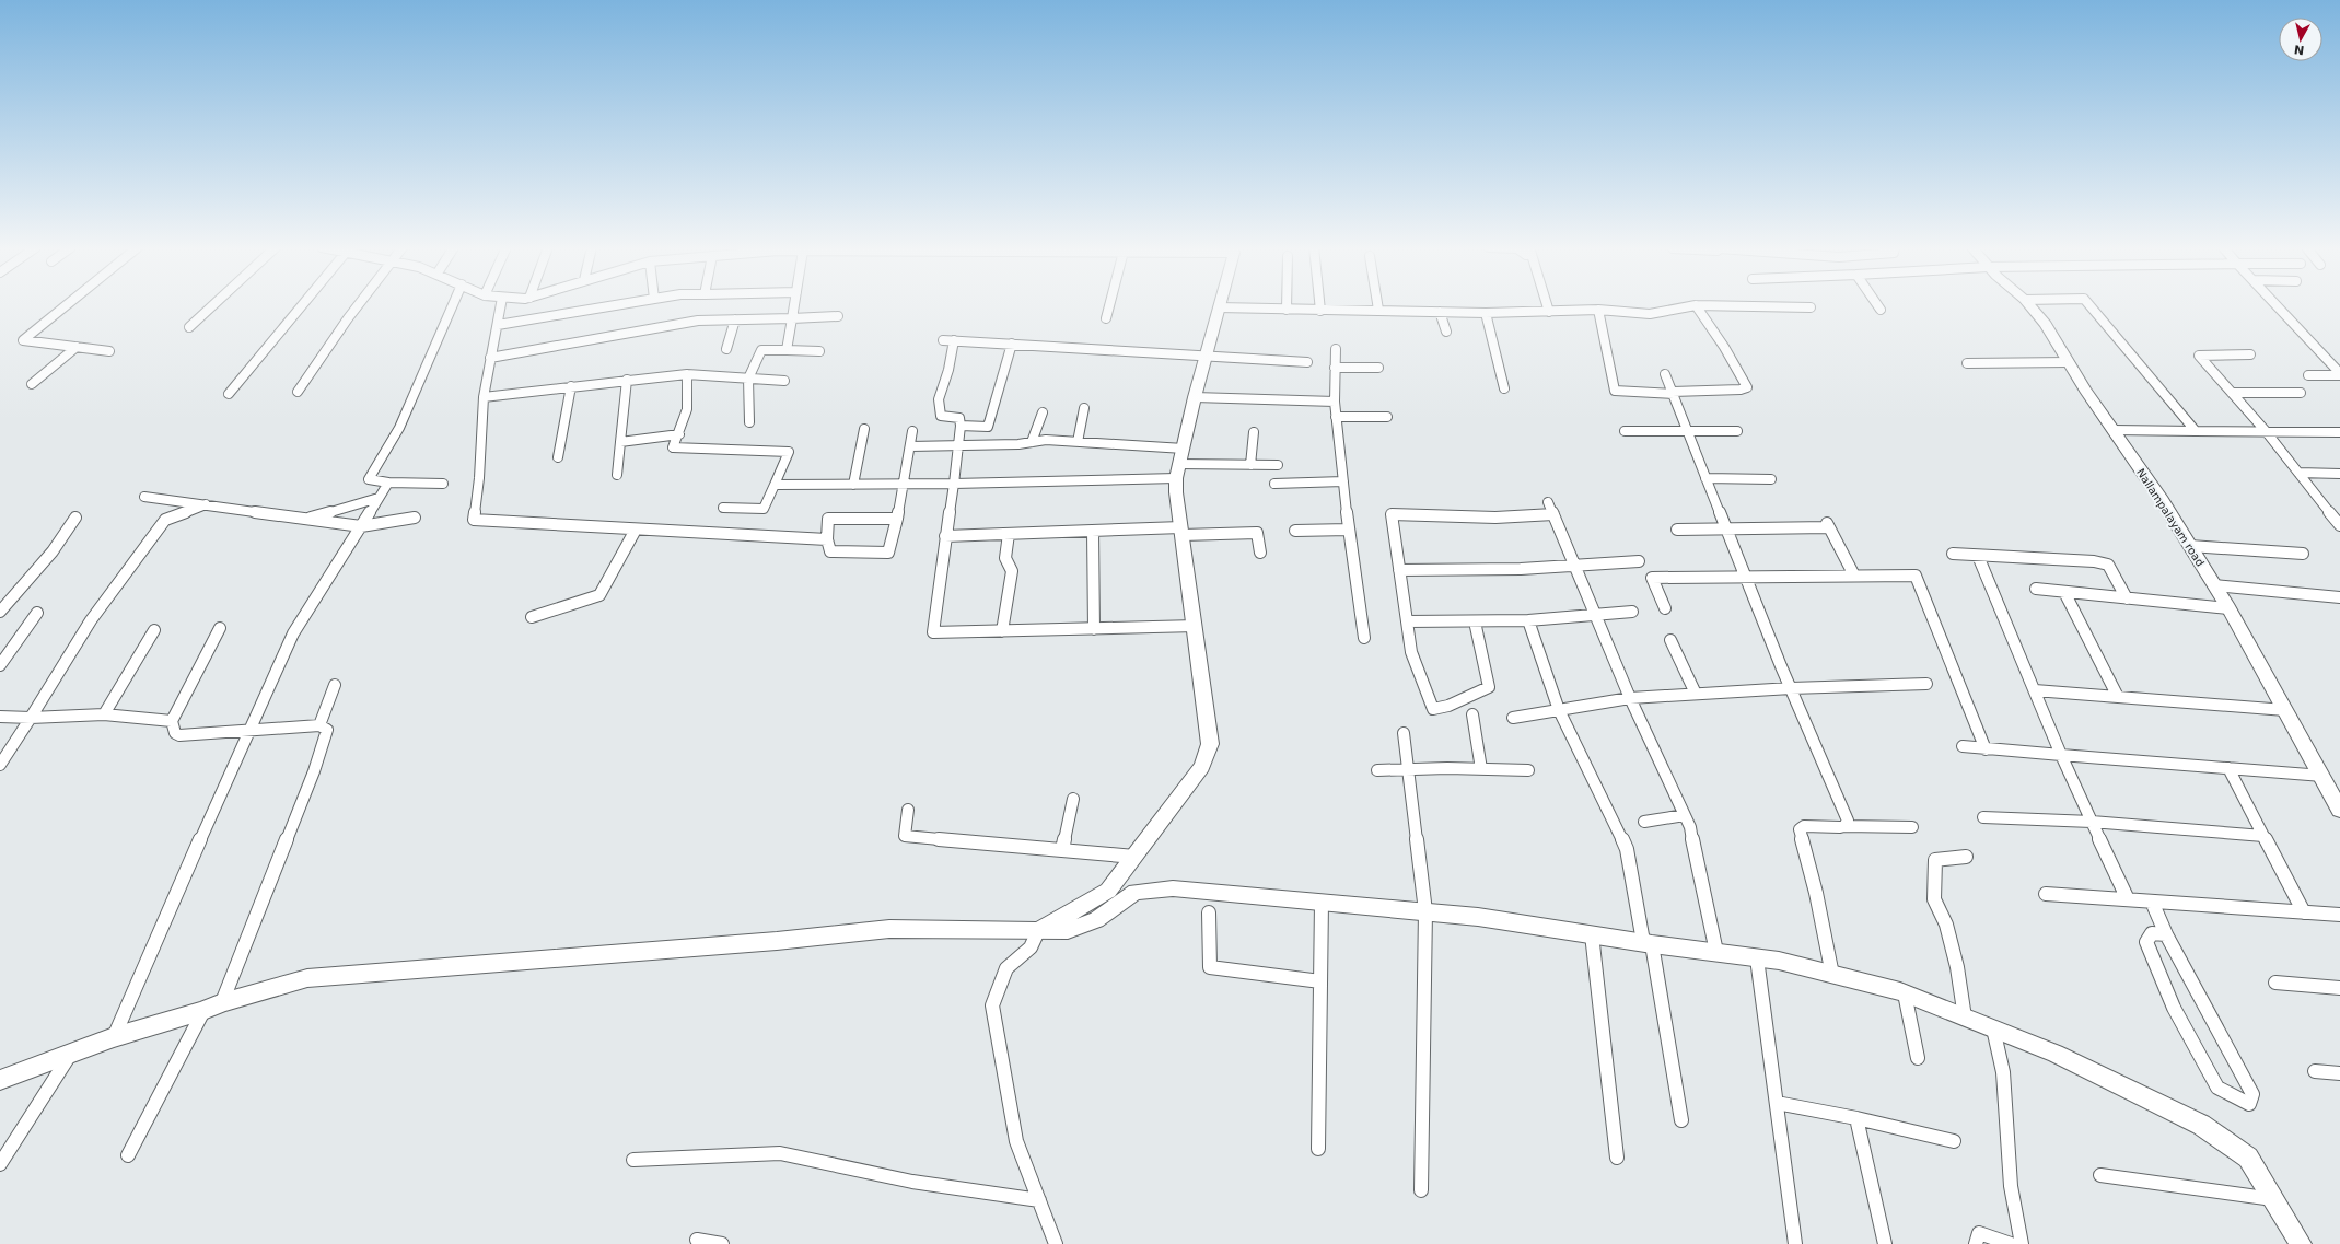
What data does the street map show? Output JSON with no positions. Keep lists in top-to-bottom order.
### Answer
{
  "streets": {
    "street": ["Nallampalayam road"]
  },
  "north": "bottom"
}
